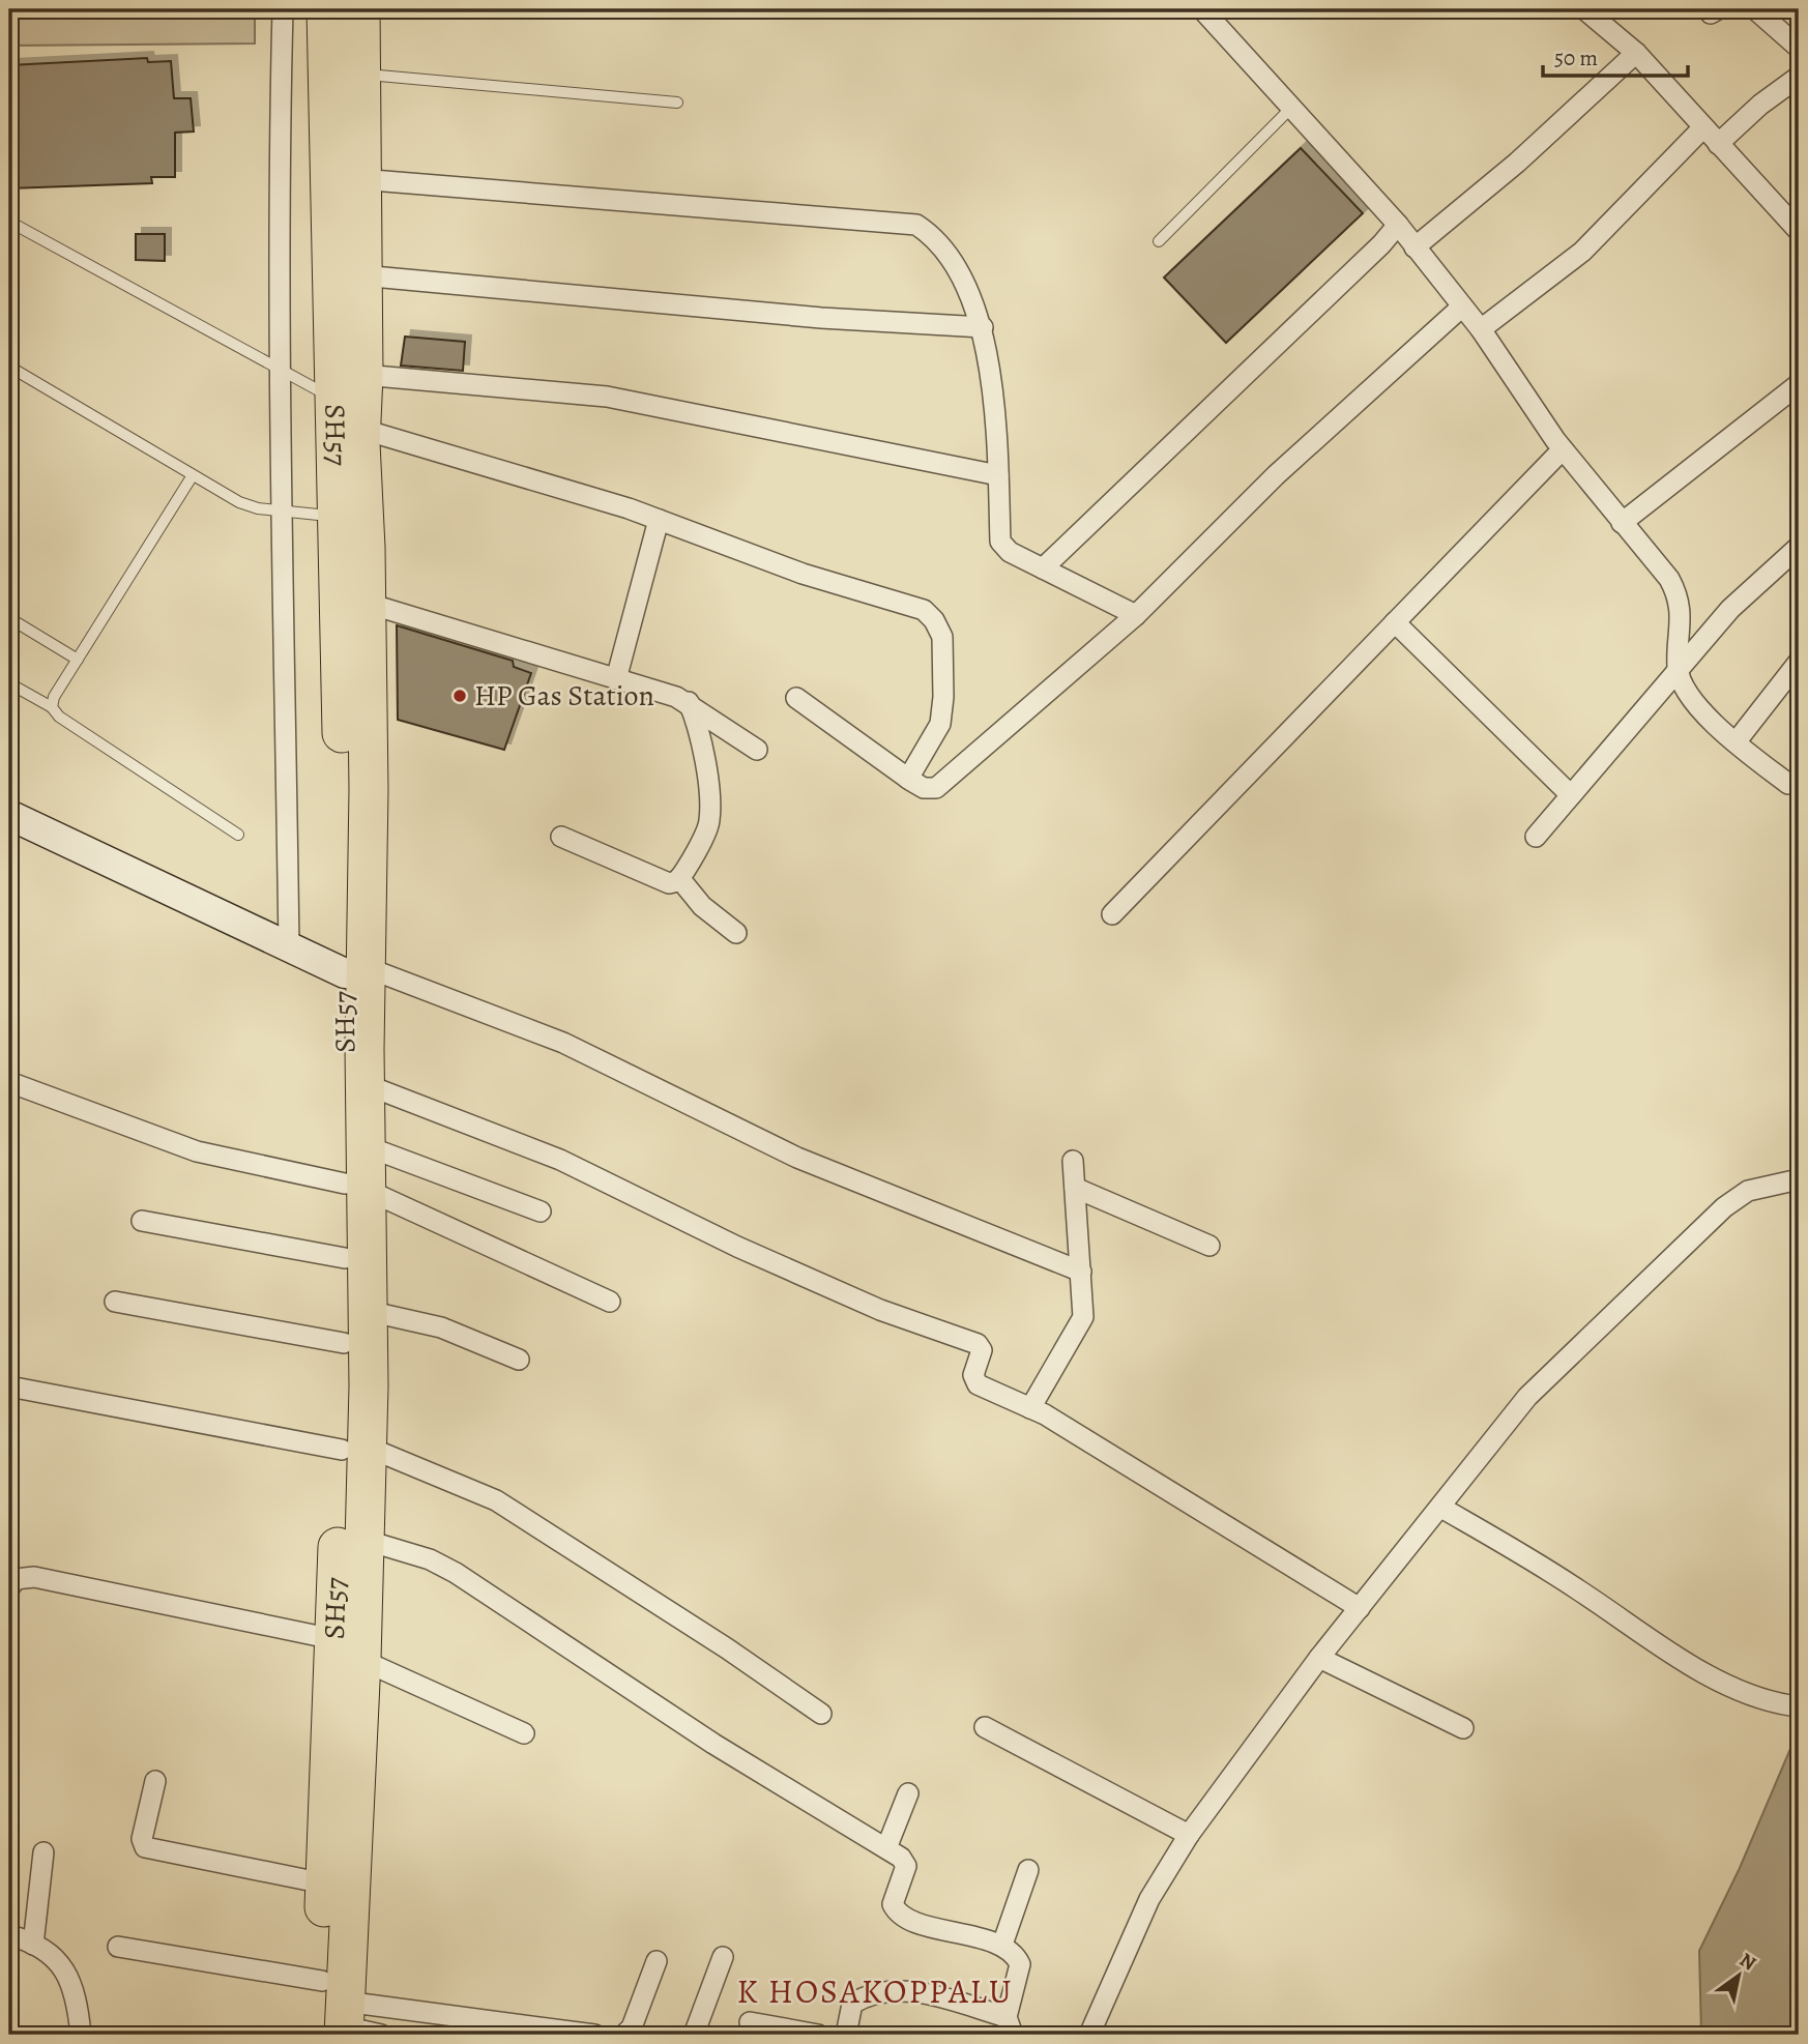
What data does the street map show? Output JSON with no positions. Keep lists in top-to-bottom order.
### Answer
{
  "streets": {
    "highway": ["SH57"]
  },
  "districts": ["K HOSAKOPPALU"],
  "places": ["HP Gas Station"],
  "scale_bar": "50 m",
  "north": "top right"
}
